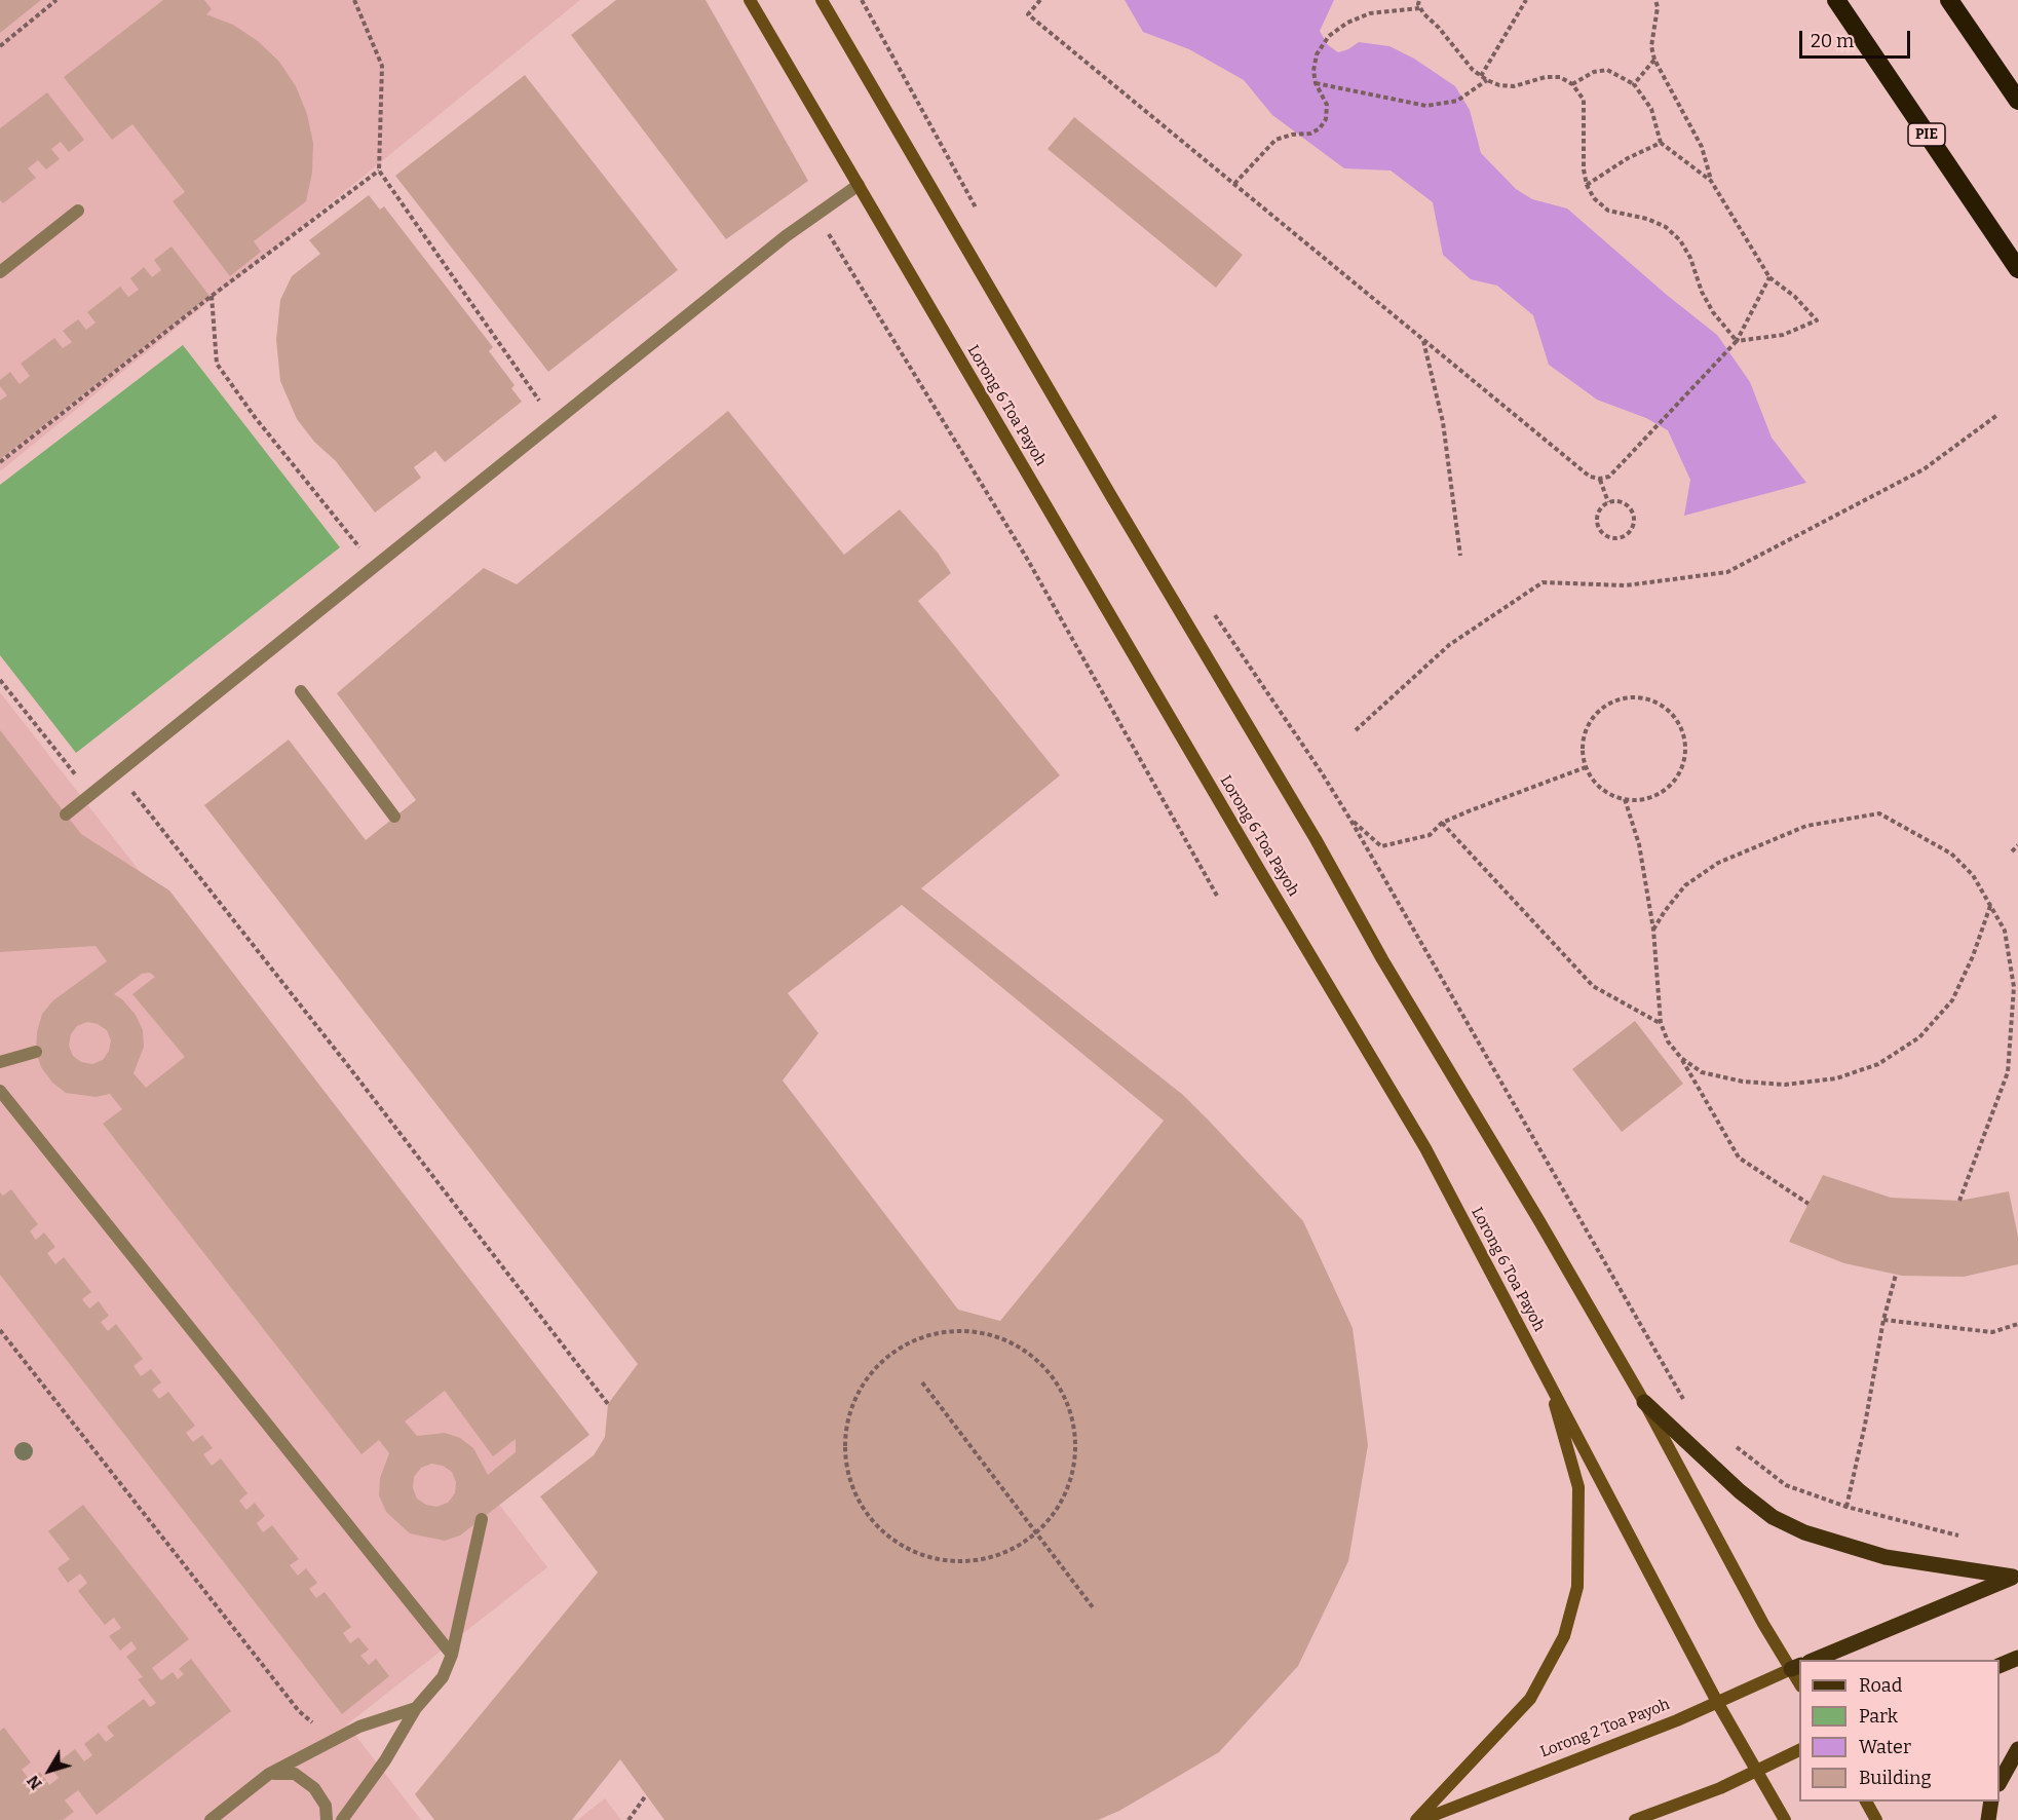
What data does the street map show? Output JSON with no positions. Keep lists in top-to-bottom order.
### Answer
{
  "streets": {
    "highway": ["PIE"],
    "main road": ["Lorong 6 Toa Payoh", "Lorong 2 Toa Payoh"]
  },
  "crossings": [
    ["Lorong 6 Toa Payoh", "Lorong 2 Toa Payoh"]
  ],
  "legend": [
    "Road",
    "Park",
    "Water",
    "Building"
  ],
  "scale_bar": "20 m",
  "north": "bottom left"
}
